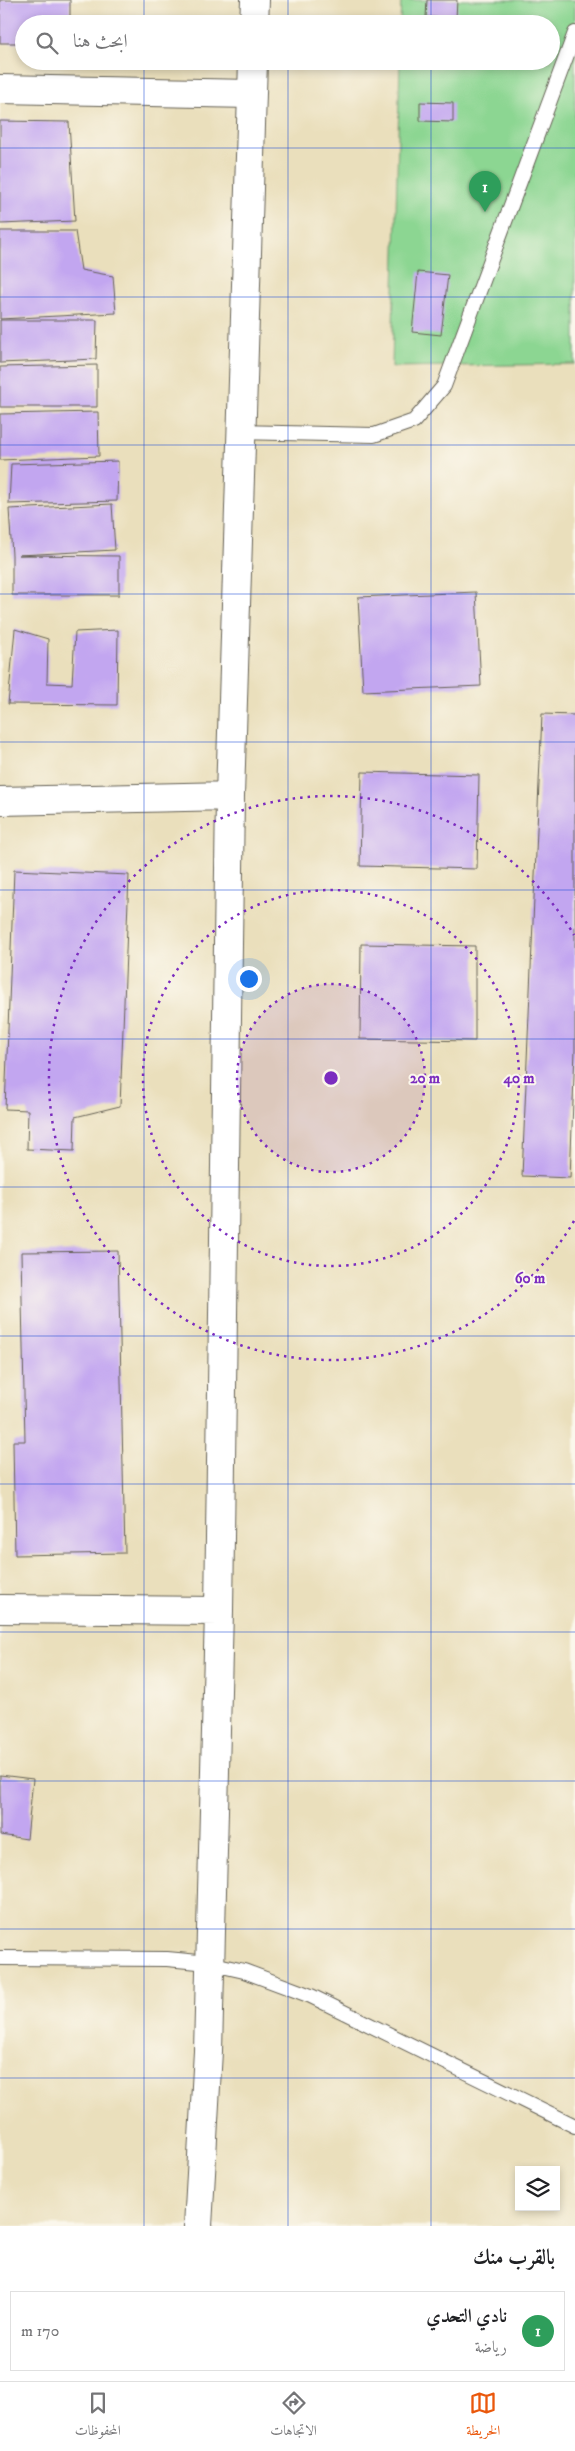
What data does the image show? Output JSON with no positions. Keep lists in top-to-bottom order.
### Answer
{
  "page": {
    "search": "ابحث هنا",
    "pins": "1",
    "heading": "بالقرب منك",
    "list": [
      {
        "mark": "1",
        "name": "نادي التحدي",
        "note": "رياضة",
        "value": "170 m"
      }
    ],
    "nav": ["الخريطة", "الاتجاهات", "المحفوظات"]
  },
  "rings": ["20 m", "40 m", "60 m"]
}
